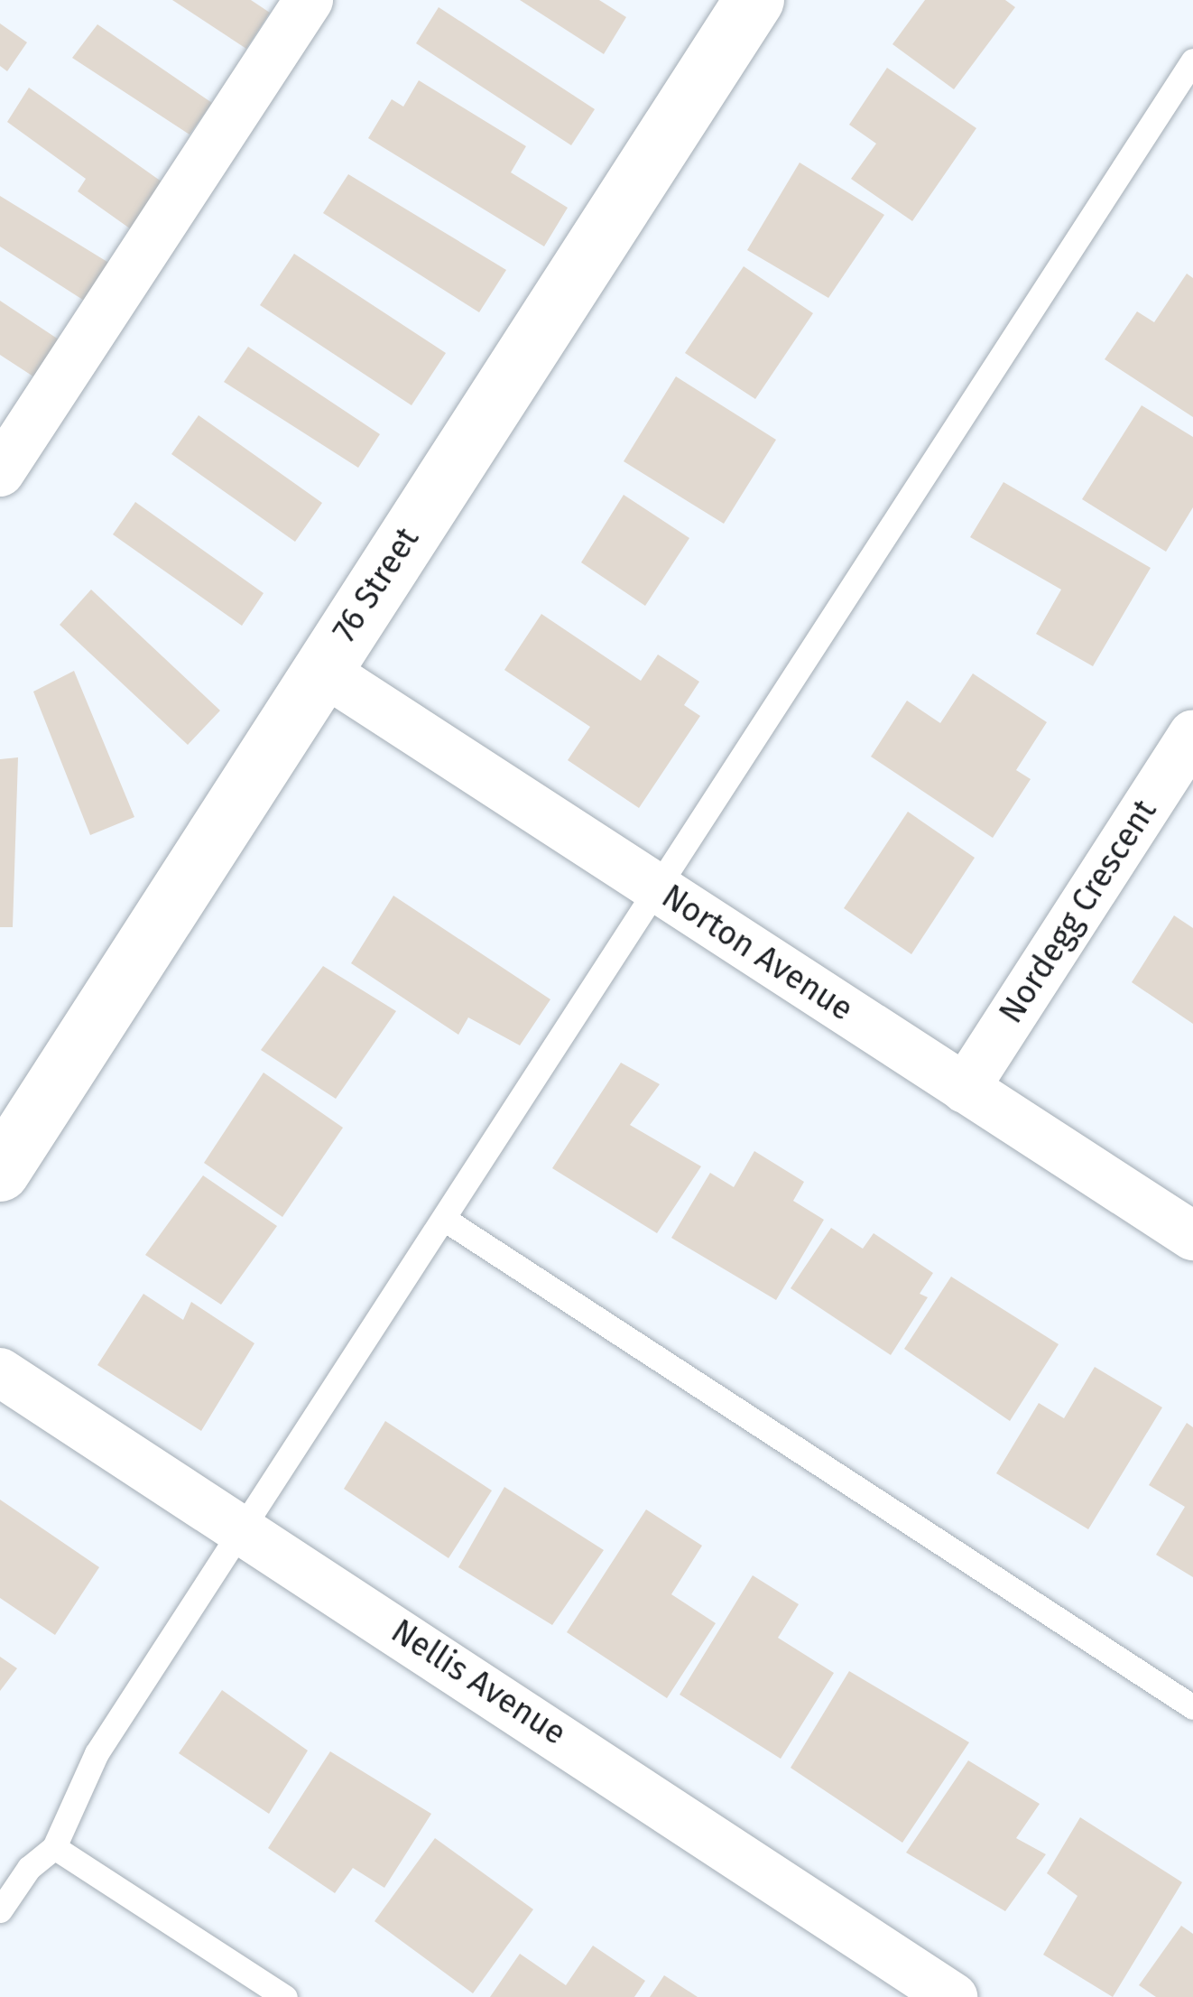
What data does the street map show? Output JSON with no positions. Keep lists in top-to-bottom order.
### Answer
{
  "streets": {
    "street": [
      "76 Street",
      "Nordegg Crescent",
      "Norton Avenue",
      "Nellis Avenue"
    ]
  },
  "crossings": [
    ["76 Street", "Norton Avenue"],
    ["Nordegg Crescent", "Norton Avenue"]
  ]
}
